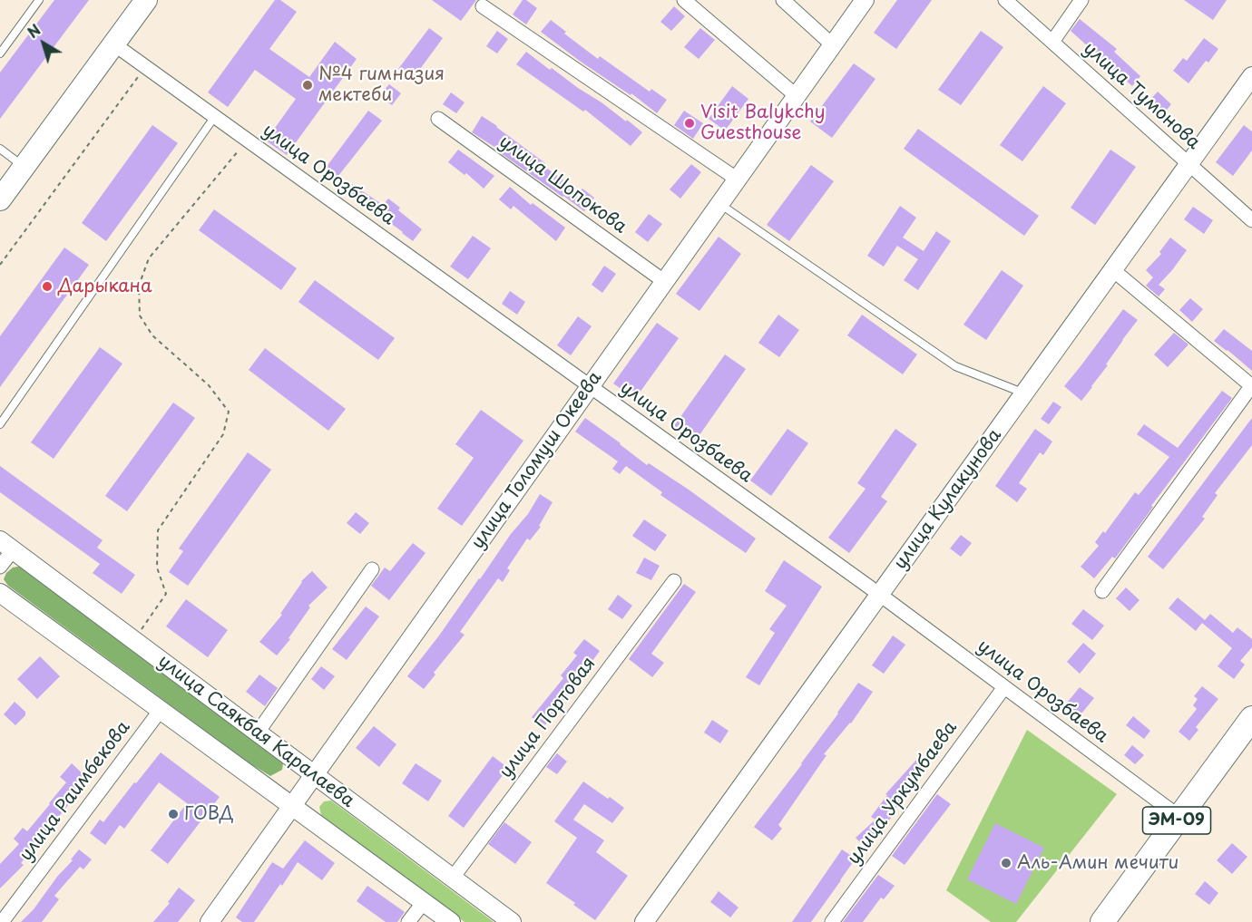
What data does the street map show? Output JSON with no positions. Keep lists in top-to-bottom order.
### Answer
{
  "streets": {
    "highway": ["ЭМ-09"],
    "street": [
      "улица Тумонова",
      "улица Орозбаева",
      "улица Шопокова",
      "улица Толомуш Океева",
      "улица Кулакунова",
      "улица Портовая",
      "улица Саякбая Каралаева",
      "улица Раимбекова",
      "улица Уркумбаева"
    ]
  },
  "crossings": [
    ["улица Тумонова", "улица Кулакунова"],
    ["улица Орозбаева", "улица Толомуш Океева"],
    ["улица Орозбаева", "улица Кулакунова"],
    ["улица Орозбаева", "улица Уркумбаева"],
    ["улица Орозбаева", "ЭМ-09"],
    ["улица Шопокова", "улица Толомуш Океева"],
    ["улица Толомуш Океева", "улица Саякбая Каралаева"],
    ["улица Портовая", "улица Саякбая Каралаева"],
    ["улица Саякбая Каралаева", "улица Раимбекова"]
  ],
  "places": [
    "№4 гимназия мектеби",
    "Visit Balykchy Guesthouse",
    "Дарыкана",
    "ГОВД",
    "Аль-Амин мечити"
  ],
  "north": "top left"
}
